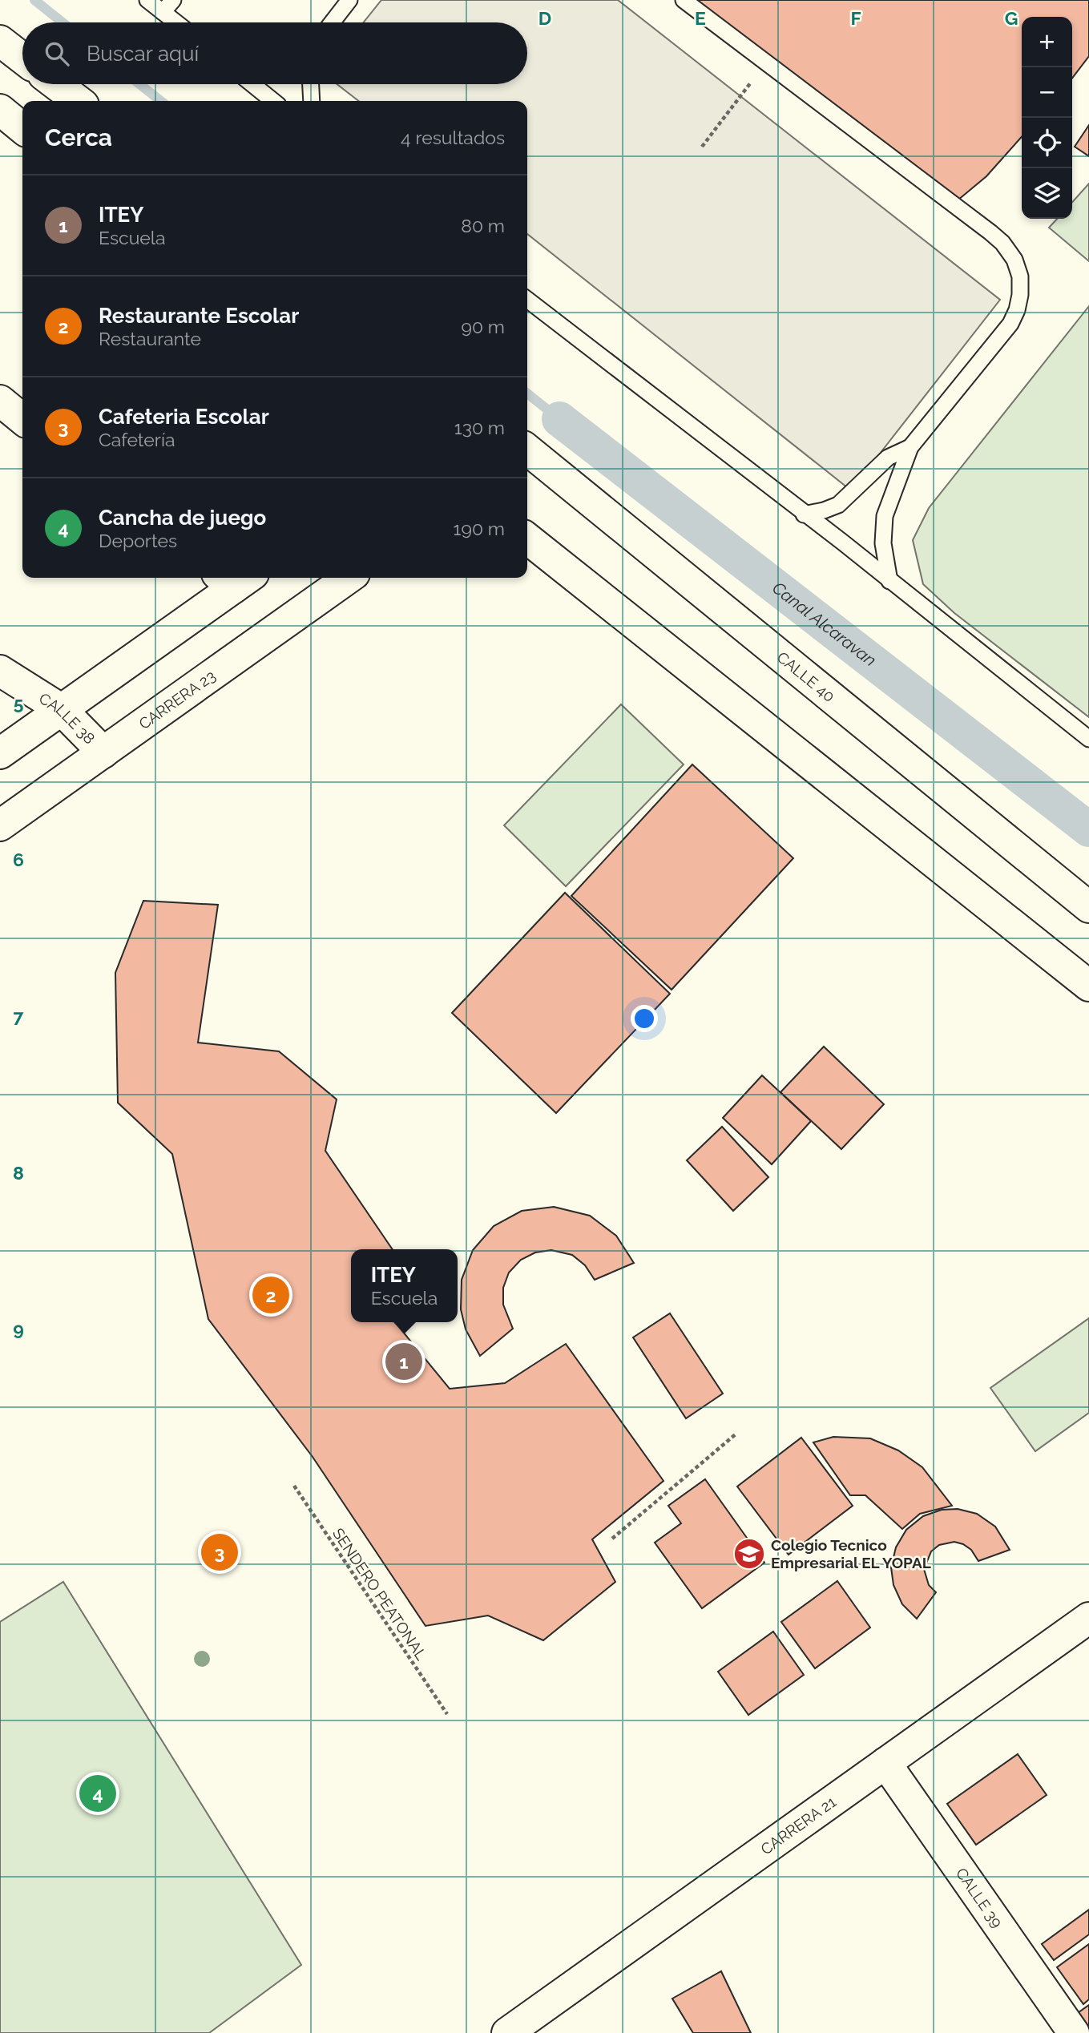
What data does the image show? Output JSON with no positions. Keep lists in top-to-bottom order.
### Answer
{
  "streets": {
    "street": [
      "CALLE 40",
      "CARRERA 23",
      "CALLE 38",
      "CARRERA 21",
      "CALLE 39"
    ],
    "path": ["SENDERO PEATONAL"]
  },
  "crossings": [
    ["CARRERA 23", "CALLE 38"],
    ["CARRERA 21", "CALLE 39"]
  ],
  "water": ["Canal Alcaravan"],
  "places": {
    "school or university": ["Colegio Tecnico Empresarial EL YOPAL"]
  },
  "page": {
    "map_buttons": ["+", "−"],
    "search": "Buscar aquí",
    "heading": ["Cerca", "4 resultados"],
    "list": [
      {
        "mark": "1",
        "name": "ITEY",
        "note": "Escuela",
        "value": "80 m"
      },
      {
        "mark": "2",
        "name": "Restaurante Escolar",
        "note": "Restaurante",
        "value": "90 m"
      },
      {
        "mark": "3",
        "name": "Cafeteria Escolar",
        "note": "Cafetería",
        "value": "130 m"
      },
      {
        "mark": "4",
        "name": "Cancha de juego",
        "note": "Deportes",
        "value": "190 m"
      }
    ],
    "popup": ["ITEY", "Escuela"],
    "pins": [
      "2",
      "1",
      "3",
      "4"
    ]
  },
  "grid": {
    "columns": [
      "D",
      "E",
      "F",
      "G"
    ],
    "rows": [
      "5",
      "6",
      "7",
      "8",
      "9"
    ]
  }
}
